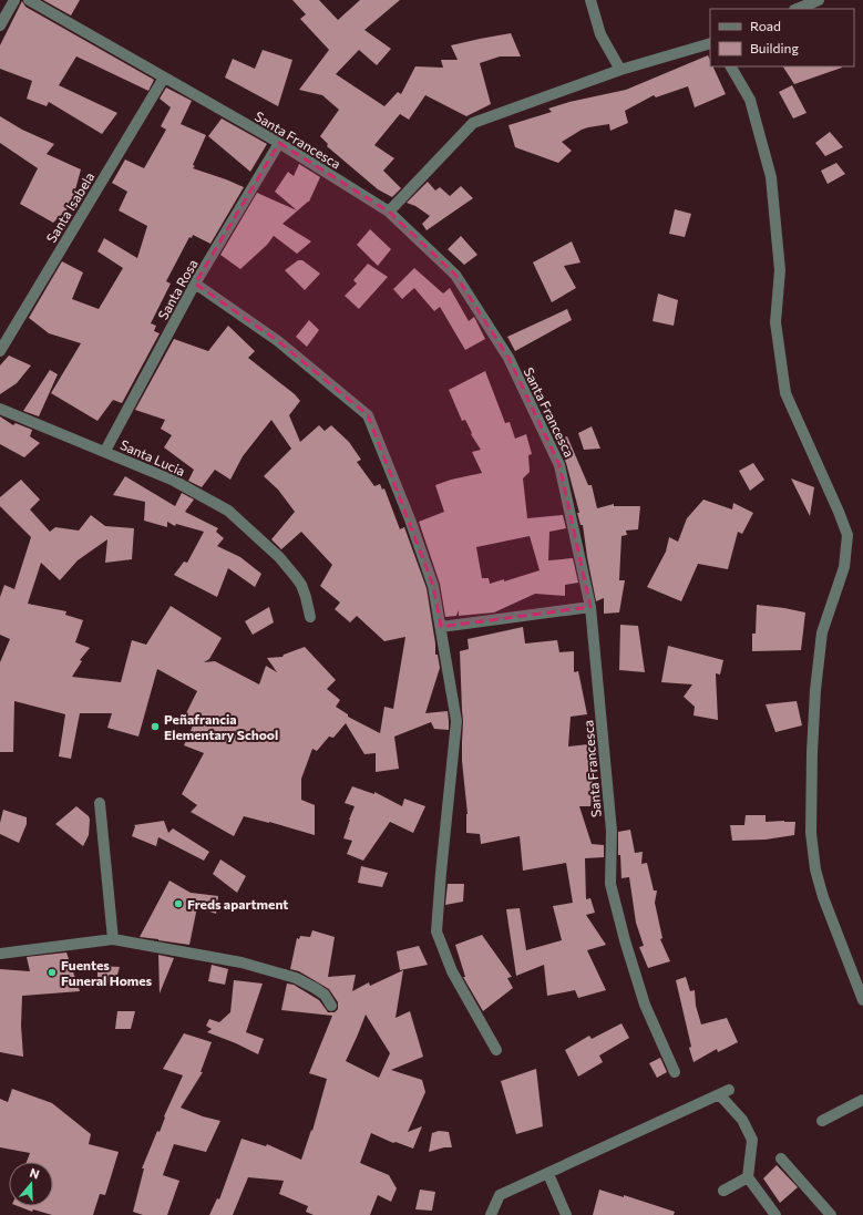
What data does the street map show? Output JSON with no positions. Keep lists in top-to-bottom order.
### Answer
{
  "streets": {
    "street": [
      "Santa Francesca",
      "Santa Isabela",
      "Santa Rosa",
      "Santa Lucia"
    ]
  },
  "crossings": [
    ["Santa Francesca", "Santa Isabela"],
    ["Santa Francesca", "Santa Rosa"],
    ["Santa Rosa", "Santa Lucia"]
  ],
  "places": ["Peñafrancia Elementary School", "Freds apartment", "Fuentes Funeral Homes"],
  "legend": ["Road", "Building"],
  "north": "top"
}
